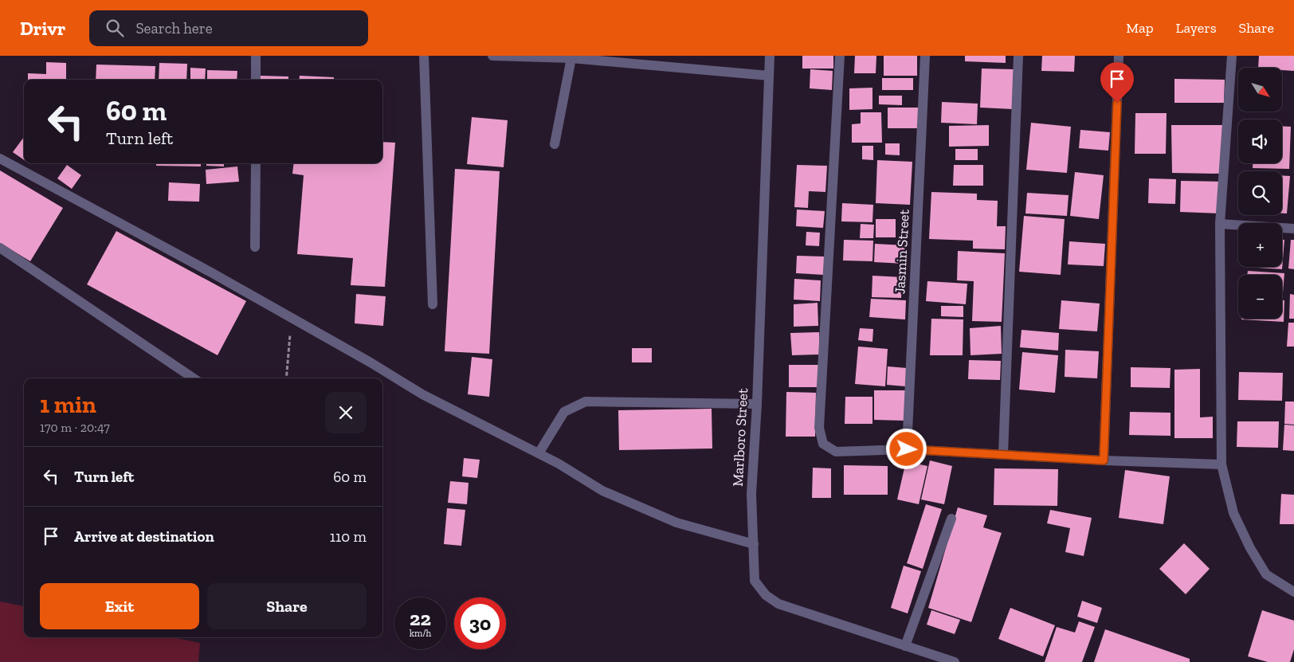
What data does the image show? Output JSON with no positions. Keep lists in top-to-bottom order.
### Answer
{
  "streets": {
    "street": ["Jasmin Street", "Marlboro Street"]
  },
  "north": "bottom right",
  "page": {
    "header": "Drivr",
    "search": "Search here",
    "nav": ["Map", "Layers", "Share"],
    "map_buttons": ["+", "−"],
    "turn": ["60 m", "Turn left"],
    "heading": ["1 min", "170 m · 20:47"],
    "list": [
      {
        "name": "Turn left",
        "value": "60 m"
      },
      {
        "name": "Arrive at destination",
        "value": "110 m"
      }
    ],
    "buttons": ["Exit", "Share"],
    "speed": "22 km/h",
    "limit": "30"
  }
}
